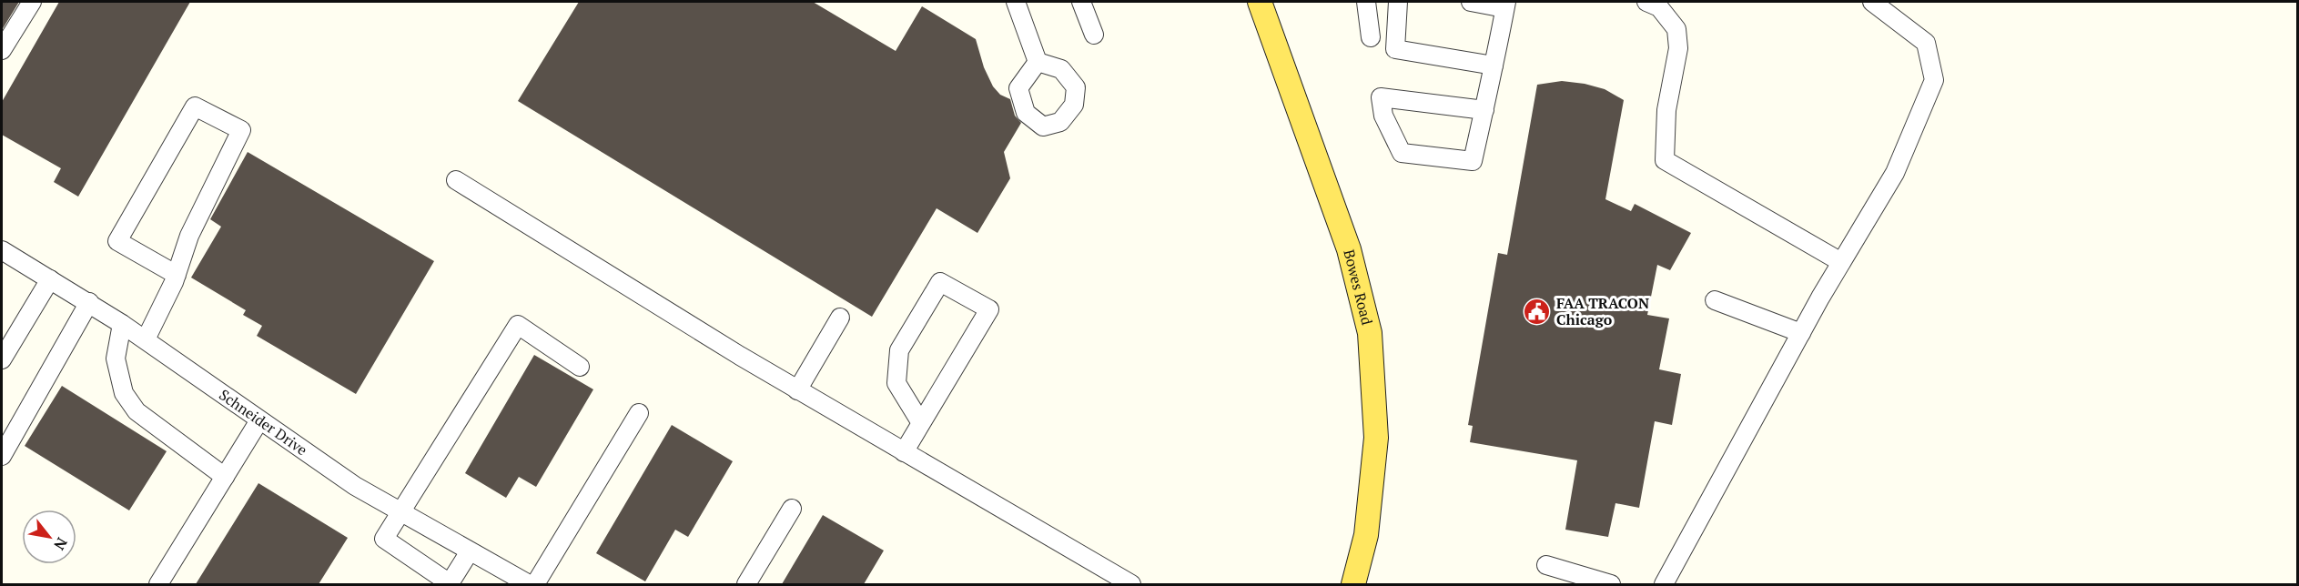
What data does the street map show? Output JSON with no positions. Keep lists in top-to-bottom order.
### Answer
{
  "streets": {
    "main road": ["Bowes Road"],
    "lane": ["Schneider Drive"]
  },
  "places": {
    "public building": ["FAA TRACON Chicago"]
  },
  "north": "bottom right"
}
